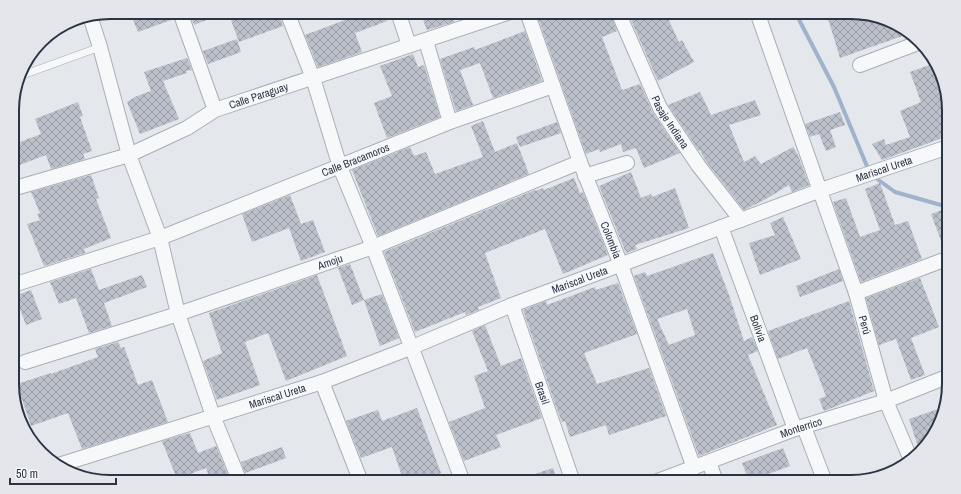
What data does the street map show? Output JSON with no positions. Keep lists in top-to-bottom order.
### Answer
{
  "streets": {
    "street": [
      "Calle Paraguay",
      "Pasaje Indiana",
      "Calle Bracamoros",
      "Mariscal Ureta",
      "Colombia",
      "Amoju",
      "Perú",
      "Bolivia",
      "Brasil",
      "Monterrico"
    ]
  },
  "crossings": [
    ["Pasaje Indiana", "Mariscal Ureta"],
    ["Calle Bracamoros", "Colombia"],
    ["Mariscal Ureta", "Colombia"],
    ["Mariscal Ureta", "Perú"],
    ["Mariscal Ureta", "Bolivia"],
    ["Mariscal Ureta", "Brasil"],
    ["Colombia", "Amoju"],
    ["Colombia", "Monterrico"],
    ["Perú", "Monterrico"],
    ["Bolivia", "Monterrico"]
  ],
  "scale_bar": "50 m"
}
